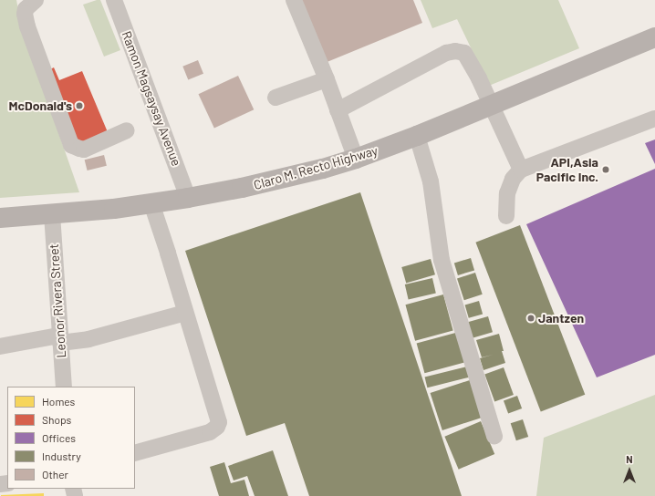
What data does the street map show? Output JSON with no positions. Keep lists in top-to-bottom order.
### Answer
{
  "streets": {
    "main road": ["Claro M. Recto Highway"],
    "street": ["Ramon Magsaysay Avenue", "Leonor Rivera Street"]
  },
  "crossings": [
    ["Ramon Magsaysay Avenue", "Claro M. Recto Highway"],
    ["Claro M. Recto Highway", "Leonor Rivera Street"]
  ],
  "places": ["McDonald's", "API,Asia Pacific Inc.", "Jantzen"],
  "legend": [
    "Homes",
    "Shops",
    "Offices",
    "Industry",
    "Other"
  ],
  "north": "top"
}
